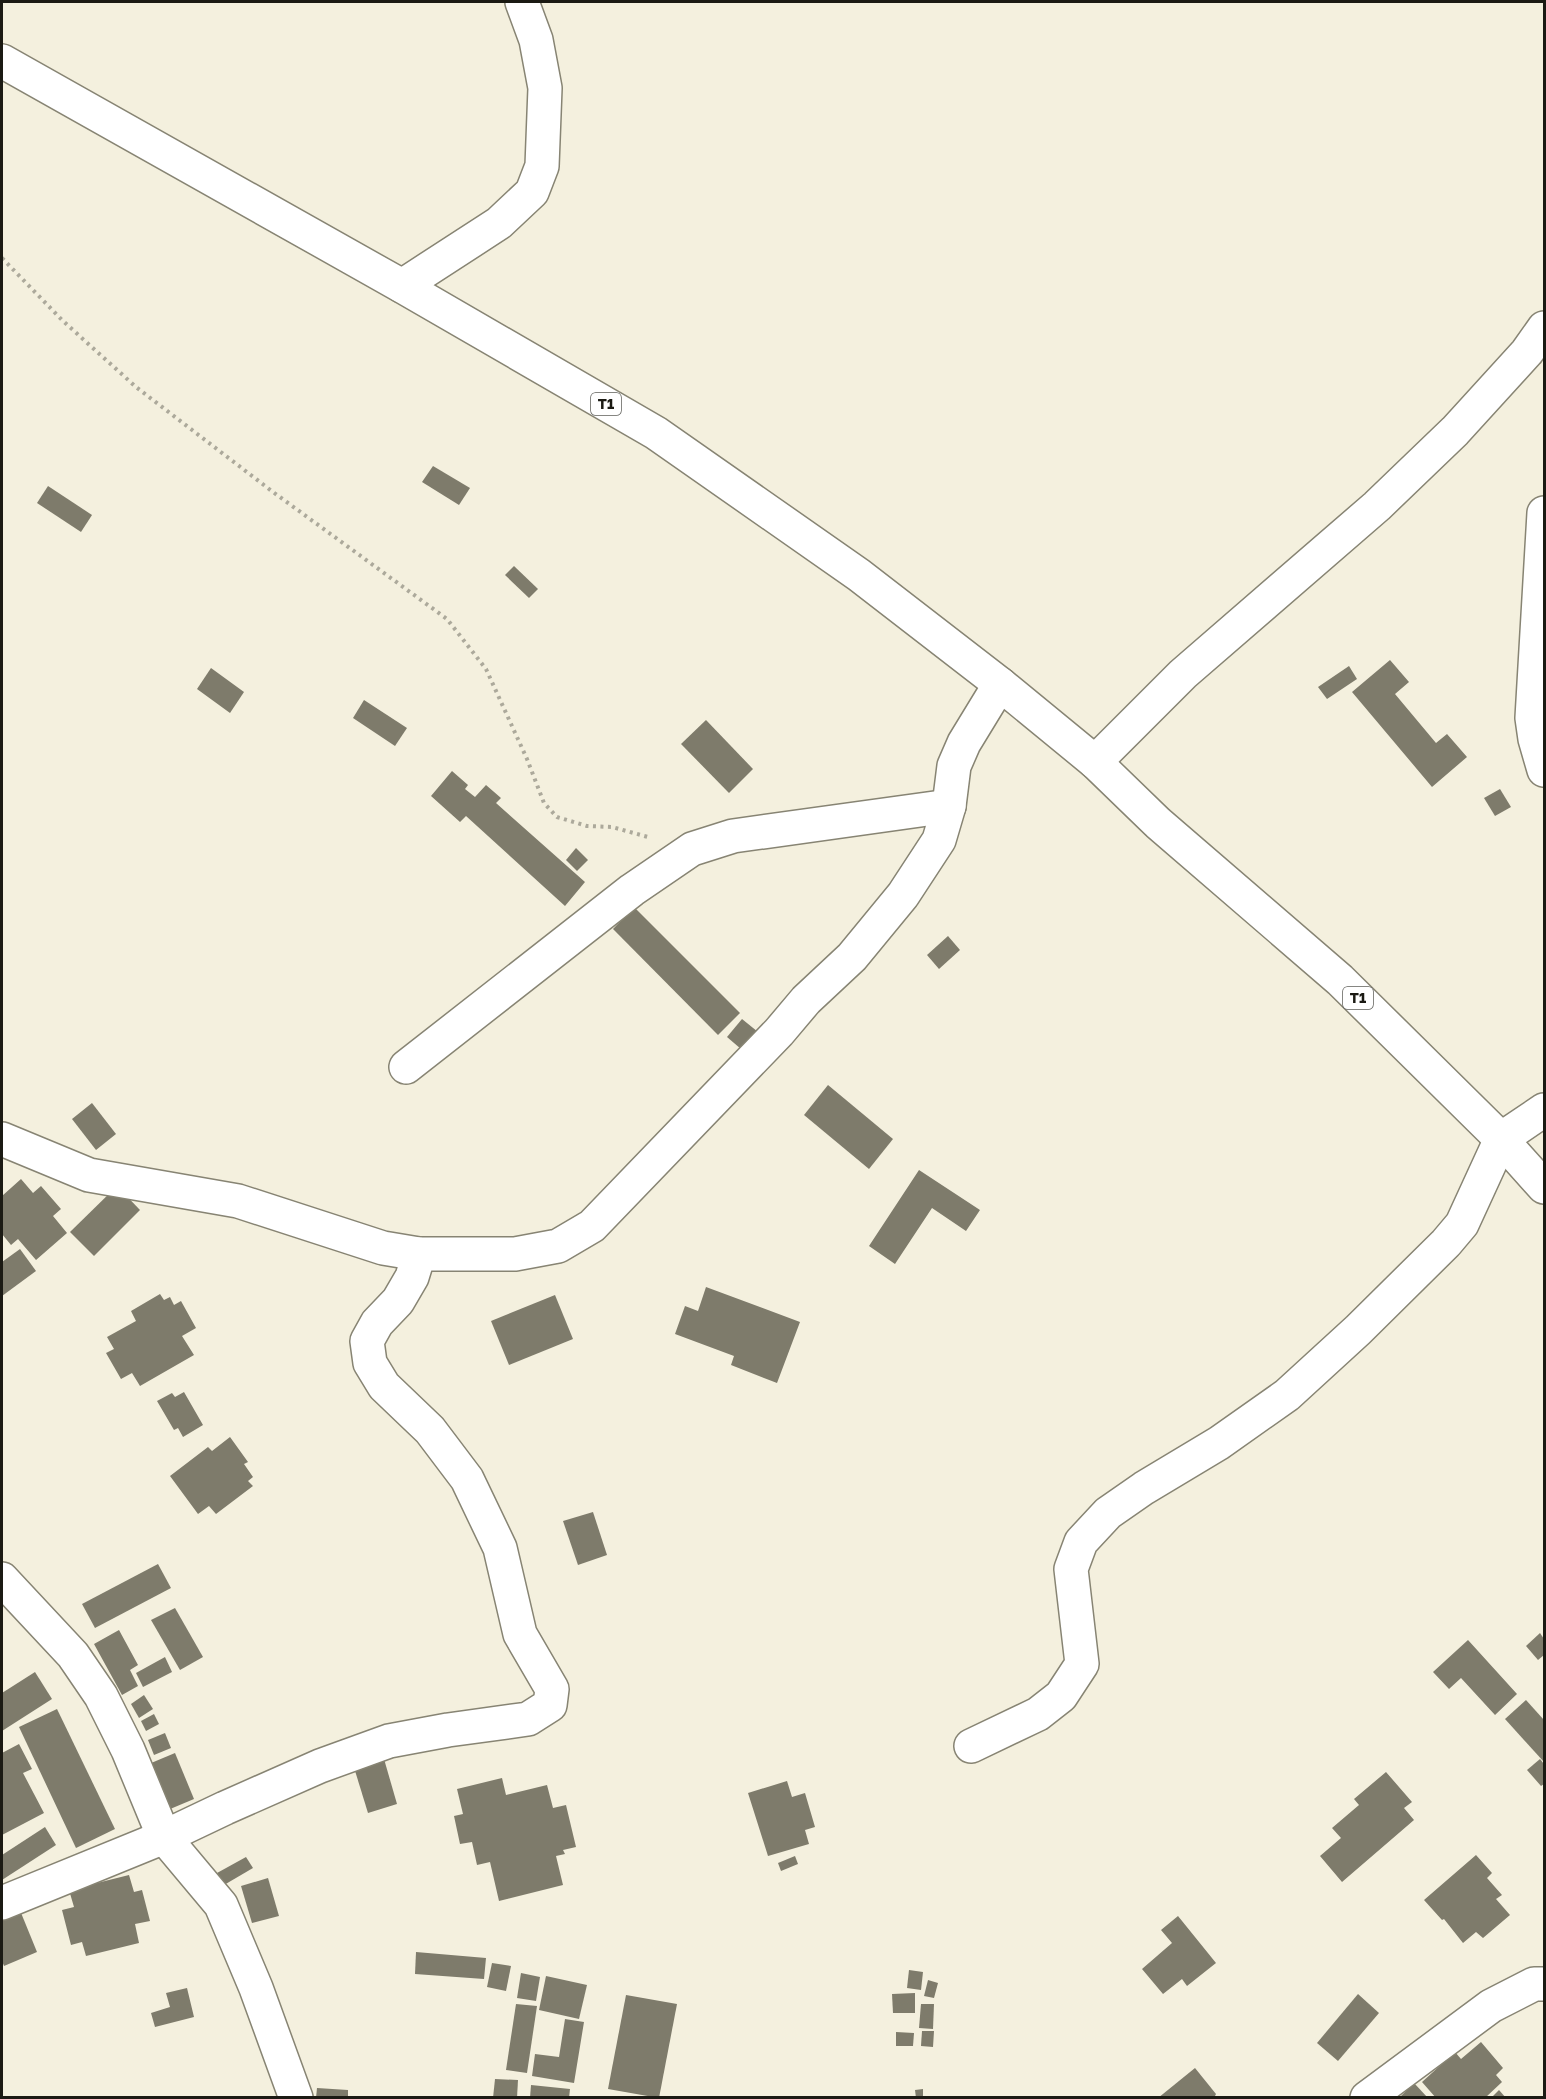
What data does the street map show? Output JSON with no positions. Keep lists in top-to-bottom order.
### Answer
{
  "streets": {
    "main road": ["T1"]
  }
}
